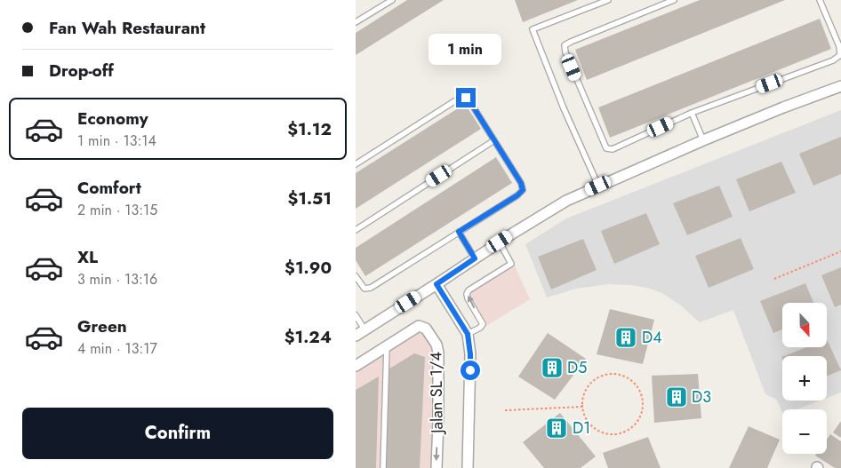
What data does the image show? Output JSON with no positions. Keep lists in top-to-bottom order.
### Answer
{
  "streets": {
    "street": ["Jalan SL 1/4"]
  },
  "places": {
    "building": [
      "D4",
      "D5",
      "D3",
      "D1"
    ]
  },
  "north": "bottom",
  "page": {
    "banner": ["Fan Wah Restaurant", "Drop-off"],
    "bubble": "1 min",
    "list": [
      {
        "name": "Economy",
        "note": "1 min · 13:14",
        "value": "$1.12"
      },
      {
        "name": "Comfort",
        "note": "2 min · 13:15",
        "value": "$1.51"
      },
      {
        "name": "XL",
        "note": "3 min · 13:16",
        "value": "$1.90"
      },
      {
        "name": "Green",
        "note": "4 min · 13:17",
        "value": "$1.24"
      }
    ],
    "map_buttons": ["+", "−"],
    "buttons": "Confirm"
  }
}
